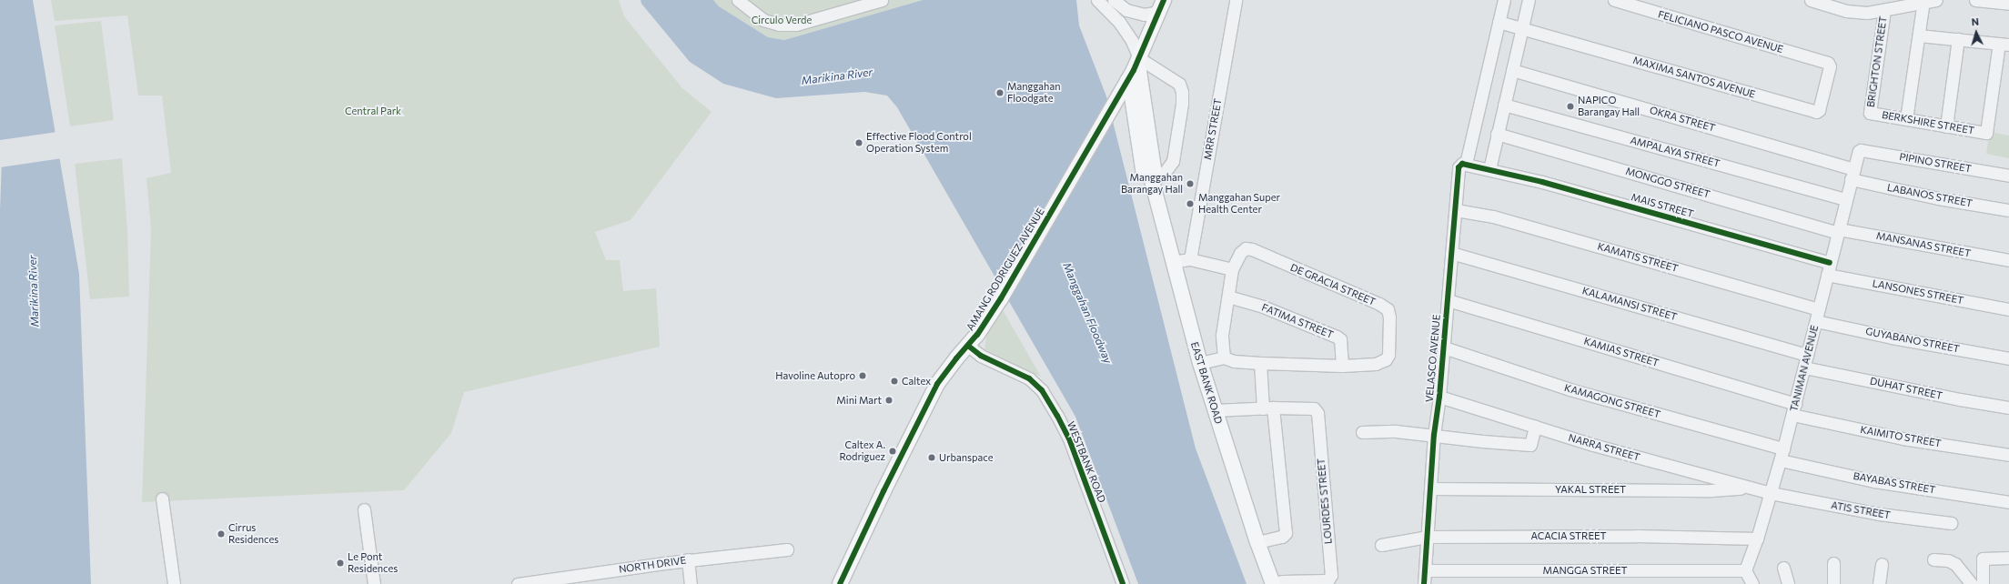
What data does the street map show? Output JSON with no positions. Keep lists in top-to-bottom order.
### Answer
{
  "streets": {
    "main road": ["AMANG RODRIGUEZ AVENUE", "EAST BANK ROAD"],
    "street": [
      "FELICIANO PASCO AVENUE",
      "BRIGHTON STREET",
      "MAXIMA SANTOS AVENUE",
      "OKRA STREET",
      "BERKSHIRE STREET",
      "MRR STREET",
      "AMPALAYA STREET",
      "PIPINO STREET",
      "MONGGO STREET",
      "LABANOS STREET",
      "MAIS STREET",
      "MANSANAS STREET",
      "KAMATIS STREET",
      "DE GRACIA STREET",
      "LANSONES STREET",
      "KALAMANSI STREET",
      "FATIMA STREET",
      "GUYABANO STREET",
      "KAMIAS STREET",
      "VELASCO AVENUE",
      "TANIMAN AVENUE",
      "DUHAT STREET",
      "KAMAGONG STREET",
      "KAIMITO STREET",
      "NARRA STREET",
      "WESTBANK ROAD",
      "BAYABAS STREET",
      "YAKAL STREET",
      "LOURDES STREET",
      "ATIS STREET",
      "ACACIA STREET",
      "NORTH DRIVE",
      "MANGGA STREET"
    ]
  },
  "crossings": [
    ["FELICIANO PASCO AVENUE", "MAXIMA SANTOS AVENUE"],
    ["BRIGHTON STREET", "BERKSHIRE STREET"],
    ["OKRA STREET", "LABANOS STREET"],
    ["OKRA STREET", "TANIMAN AVENUE"],
    ["AMPALAYA STREET", "TANIMAN AVENUE"],
    ["PIPINO STREET", "TANIMAN AVENUE"],
    ["MONGGO STREET", "MANSANAS STREET"],
    ["MONGGO STREET", "TANIMAN AVENUE"],
    ["LABANOS STREET", "TANIMAN AVENUE"],
    ["MAIS STREET", "TANIMAN AVENUE"],
    ["MANSANAS STREET", "TANIMAN AVENUE"],
    ["KAMATIS STREET", "GUYABANO STREET"],
    ["KAMATIS STREET", "VELASCO AVENUE"],
    ["KAMATIS STREET", "TANIMAN AVENUE"],
    ["AMANG RODRIGUEZ AVENUE", "EAST BANK ROAD"],
    ["AMANG RODRIGUEZ AVENUE", "WESTBANK ROAD"],
    ["DE GRACIA STREET", "FATIMA STREET"],
    ["LANSONES STREET", "TANIMAN AVENUE"],
    ["KALAMANSI STREET", "VELASCO AVENUE"],
    ["KALAMANSI STREET", "TANIMAN AVENUE"],
    ["GUYABANO STREET", "TANIMAN AVENUE"],
    ["KAMIAS STREET", "VELASCO AVENUE"],
    ["KAMIAS STREET", "TANIMAN AVENUE"],
    ["KAMIAS STREET", "KAIMITO STREET"],
    ["VELASCO AVENUE", "KAMAGONG STREET"],
    ["VELASCO AVENUE", "NARRA STREET"],
    ["VELASCO AVENUE", "YAKAL STREET"],
    ["VELASCO AVENUE", "ACACIA STREET"],
    ["VELASCO AVENUE", "MANGGA STREET"],
    ["TANIMAN AVENUE", "DUHAT STREET"],
    ["TANIMAN AVENUE", "KAMAGONG STREET"],
    ["TANIMAN AVENUE", "KAIMITO STREET"],
    ["TANIMAN AVENUE", "NARRA STREET"],
    ["TANIMAN AVENUE", "BAYABAS STREET"],
    ["TANIMAN AVENUE", "ATIS STREET"],
    ["TANIMAN AVENUE", "ACACIA STREET"],
    ["TANIMAN AVENUE", "MANGGA STREET"],
    ["EAST BANK ROAD", "LOURDES STREET"],
    ["NARRA STREET", "YAKAL STREET"],
    ["NARRA STREET", "ATIS STREET"]
  ],
  "water": ["Marikina River", "Manggahan Floodway"],
  "parks": ["Circulo Verde", "Central Park"],
  "places": [
    "Manggahan Floodgate",
    "NAPICO Barangay Hall",
    "Effective Flood Control Operation System",
    "Manggahan Barangay Hall",
    "Manggahan Super Health Center",
    "Havoline Autopro",
    "Caltex",
    "Mini Mart",
    "Caltex A. Rodriguez",
    "Urbanspace",
    "Cirrus Residences",
    "Le Pont Residences"
  ],
  "north": "top"
}
